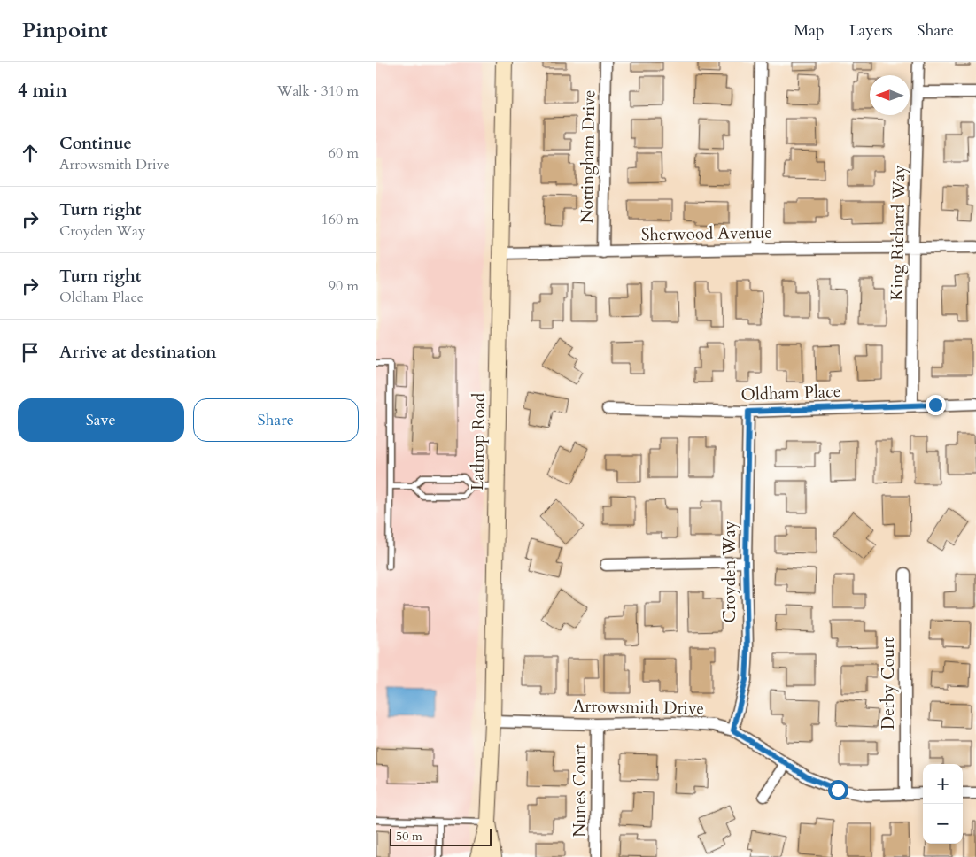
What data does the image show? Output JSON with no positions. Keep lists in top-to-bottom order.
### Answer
{
  "streets": {
    "main road": ["Lathrop Road"],
    "street": [
      "Nottingham Drive",
      "King Richard Way",
      "Sherwood Avenue",
      "Oldham Place",
      "Croyden Way",
      "Derby Court",
      "Arrowsmith Drive",
      "Nunes Court"
    ]
  },
  "crossings": [
    ["Nottingham Drive", "Sherwood Avenue"],
    ["King Richard Way", "Sherwood Avenue"],
    ["King Richard Way", "Oldham Place"],
    ["Sherwood Avenue", "Lathrop Road"],
    ["Oldham Place", "Croyden Way"],
    ["Lathrop Road", "Arrowsmith Drive"],
    ["Croyden Way", "Arrowsmith Drive"],
    ["Derby Court", "Arrowsmith Drive"],
    ["Arrowsmith Drive", "Nunes Court"]
  ],
  "scale_bar": "50 m",
  "north": "left",
  "page": {
    "header": "Pinpoint",
    "nav": ["Map", "Layers", "Share"],
    "heading": ["4 min", "Walk · 310 m"],
    "list": [
      ["Continue", "Arrowsmith Drive", "60 m"],
      ["Turn right", "Croyden Way", "160 m"],
      ["Turn right", "Oldham Place", "90 m"],
      "Arrive at destination"
    ],
    "buttons": ["Save", "Share"],
    "map_buttons": ["+", "−"],
    "scale": "50 m"
  }
}
